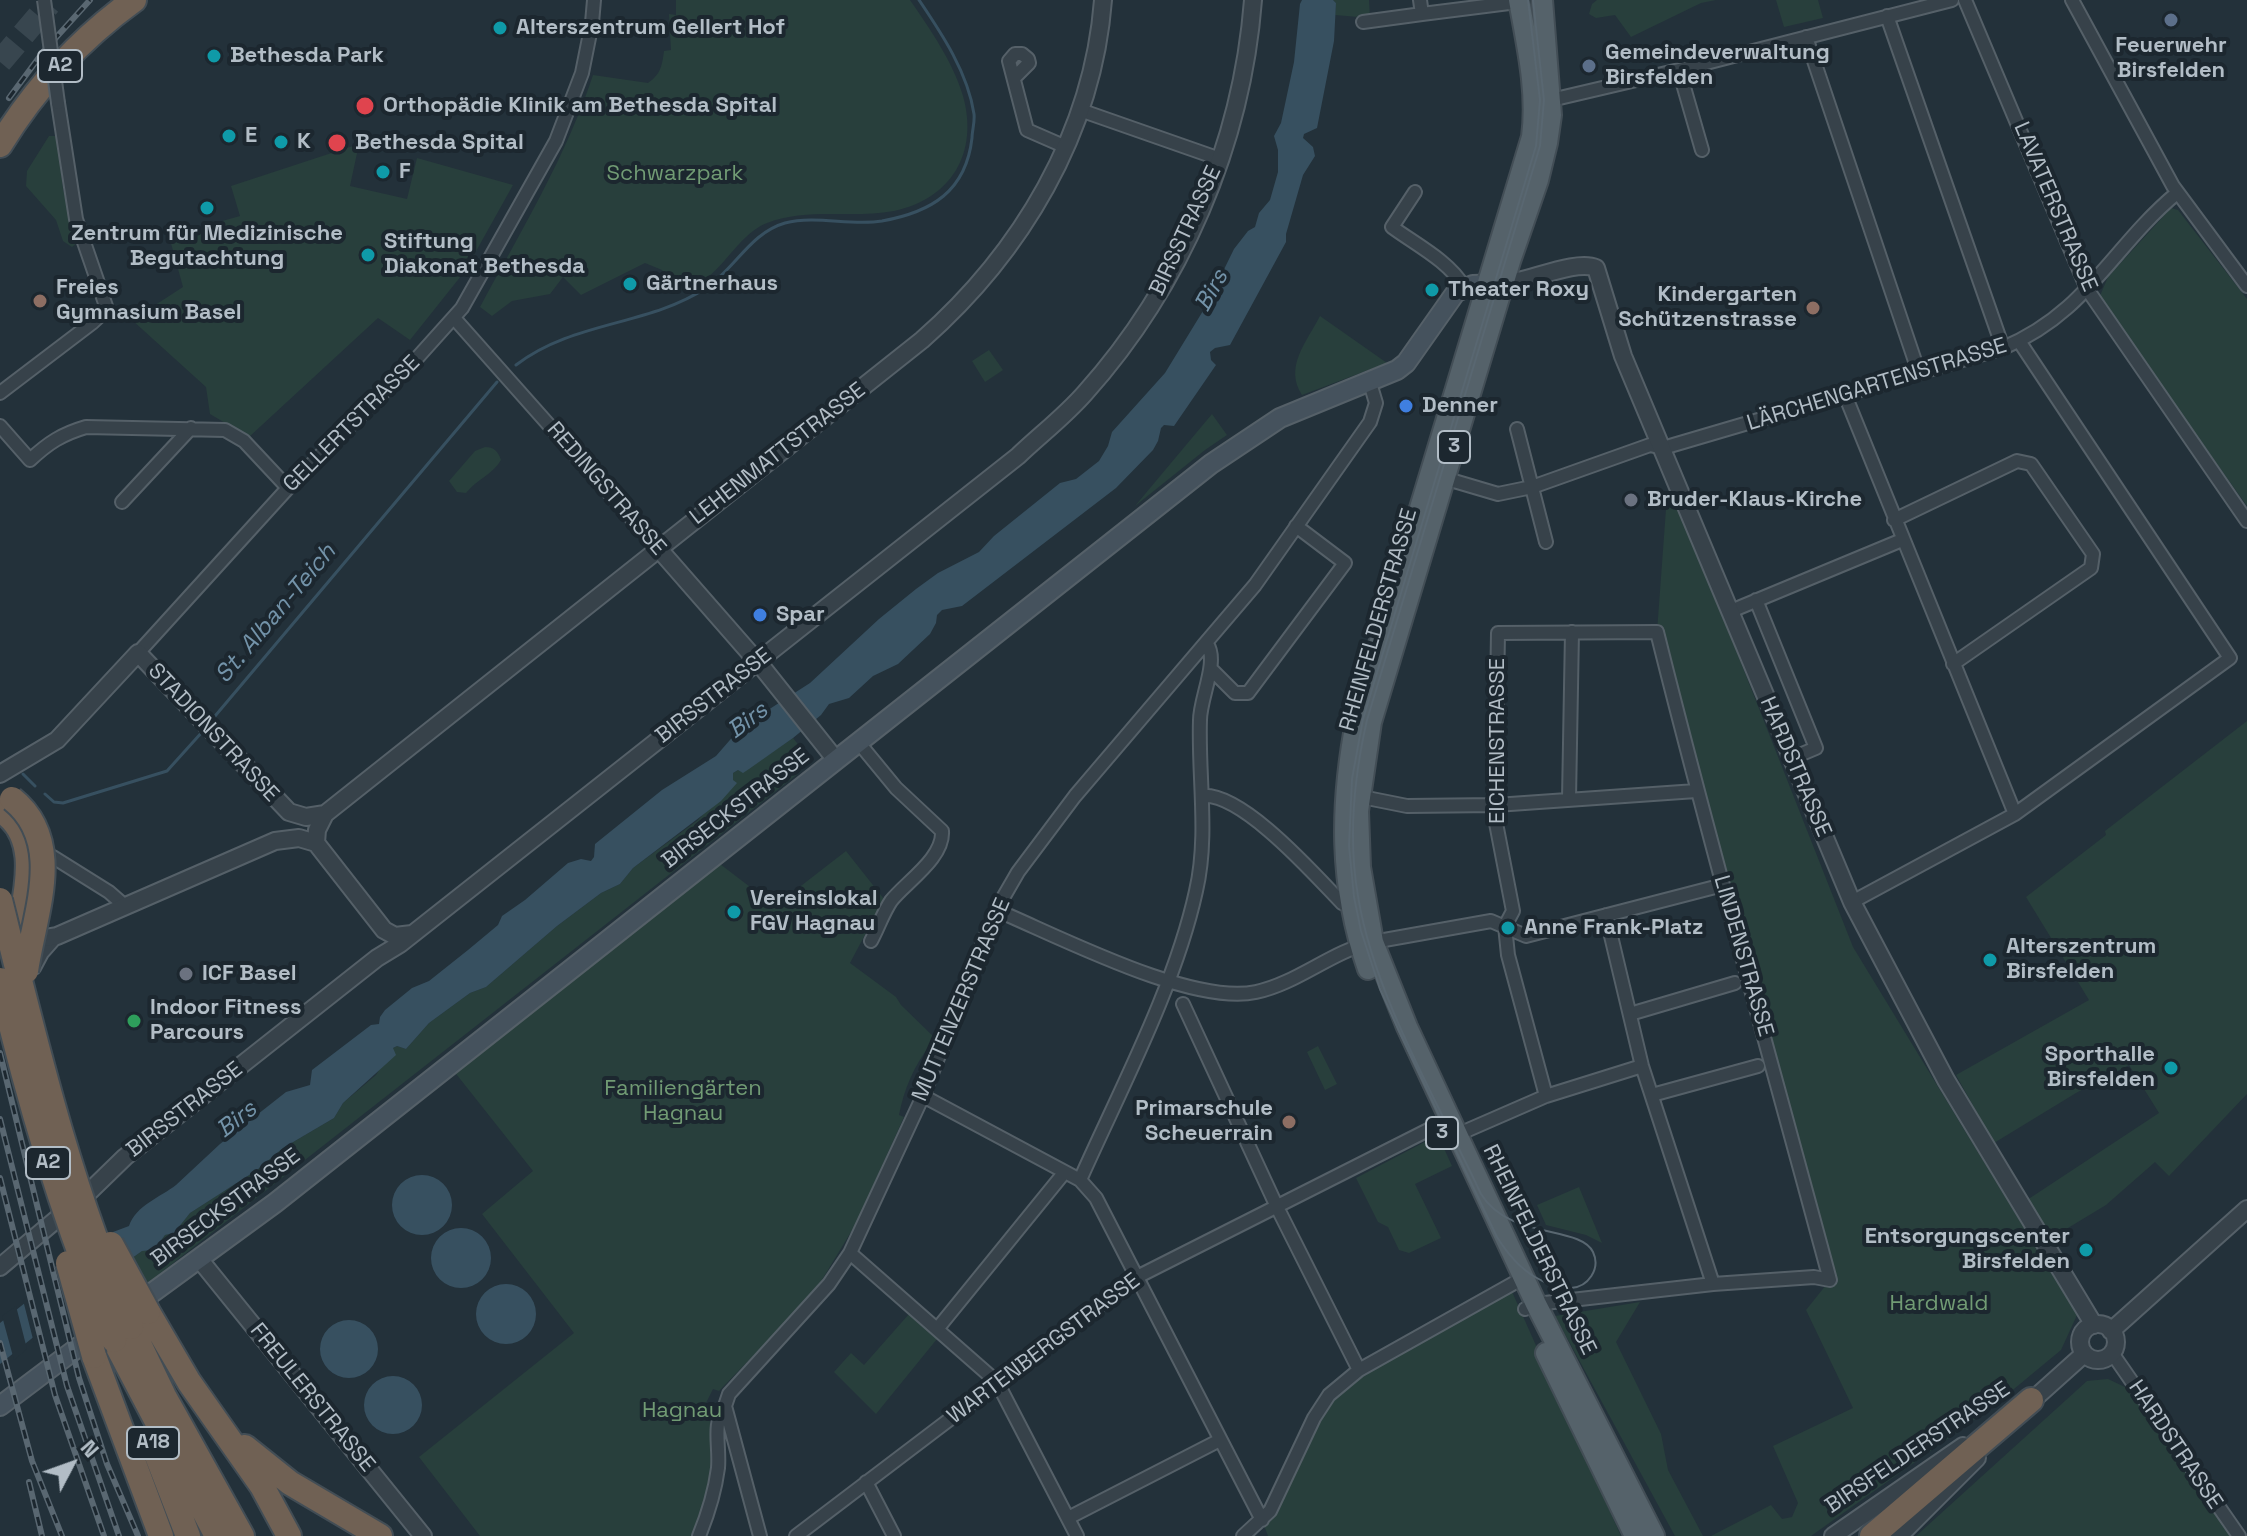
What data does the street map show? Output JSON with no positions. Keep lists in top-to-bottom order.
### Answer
{
  "streets": {
    "highway": ["A2", "A18"],
    "main road": ["3", "RHEINFELDERSTRASSE", "BIRSECKSTRASSE"],
    "street": [
      "LAVATERSTRASSE",
      "BIRSSTRASSE",
      "LÄRCHENGARTENSTRASSE",
      "GELLERTSTRASSE",
      "LEHENMATTSTRASSE",
      "REDINGSTRASSE",
      "STADIONSTRASSE",
      "EICHENSTRASSE",
      "HARDSTRASSE",
      "LINDENSTRASSE",
      "MUTTENZERSTRASSE",
      "WARTENBERGSTRASSE",
      "FREULERSTRASSE",
      "BIRSFELDERSTRASSE"
    ]
  },
  "crossings": [
    ["A2", "A18"],
    ["LAVATERSTRASSE", "LÄRCHENGARTENSTRASSE"],
    ["BIRSSTRASSE", "REDINGSTRASSE"],
    ["LÄRCHENGARTENSTRASSE", "HARDSTRASSE"],
    ["GELLERTSTRASSE", "REDINGSTRASSE"],
    ["GELLERTSTRASSE", "STADIONSTRASSE"],
    ["3", "RHEINFELDERSTRASSE"],
    ["LEHENMATTSTRASSE", "REDINGSTRASSE"],
    ["REDINGSTRASSE", "BIRSECKSTRASSE"],
    ["RHEINFELDERSTRASSE", "HARDSTRASSE"],
    ["RHEINFELDERSTRASSE", "WARTENBERGSTRASSE"],
    ["EICHENSTRASSE", "LINDENSTRASSE"],
    ["EICHENSTRASSE", "WARTENBERGSTRASSE"],
    ["HARDSTRASSE", "BIRSFELDERSTRASSE"],
    ["BIRSECKSTRASSE", "MUTTENZERSTRASSE"],
    ["BIRSECKSTRASSE", "FREULERSTRASSE"]
  ],
  "water": ["Birs", "St. Alban-Teich"],
  "parks": [
    "Schwarzpark",
    "Familiengärten Hagnau",
    "Hardwald",
    "Hagnau"
  ],
  "places": [
    "Feuerwehr Birsfelden",
    "Alterszentrum Gellert Hof",
    "Bethesda Park",
    "Gemeindeverwaltung Birsfelden",
    "Orthopädie Klinik am Bethesda Spital",
    "E",
    "K",
    "Bethesda Spital",
    "F",
    "Zentrum für Medizinische Begutachtung",
    "Stiftung Diakonat Bethesda",
    "Gärtnerhaus",
    "Theater Roxy",
    "Freies Gymnasium Basel",
    "Kindergarten Schützenstrasse",
    "Denner",
    "Bruder-Klaus-Kirche",
    "Spar",
    "Vereinslokal FGV Hagnau",
    "Anne Frank-Platz",
    "Alterszentrum Birsfelden",
    "ICF Basel",
    "Indoor Fitness Parcours",
    "Sporthalle Birsfelden",
    "Primarschule Scheuerrain",
    "Entsorgungscenter Birsfelden"
  ],
  "north": "top right"
}
